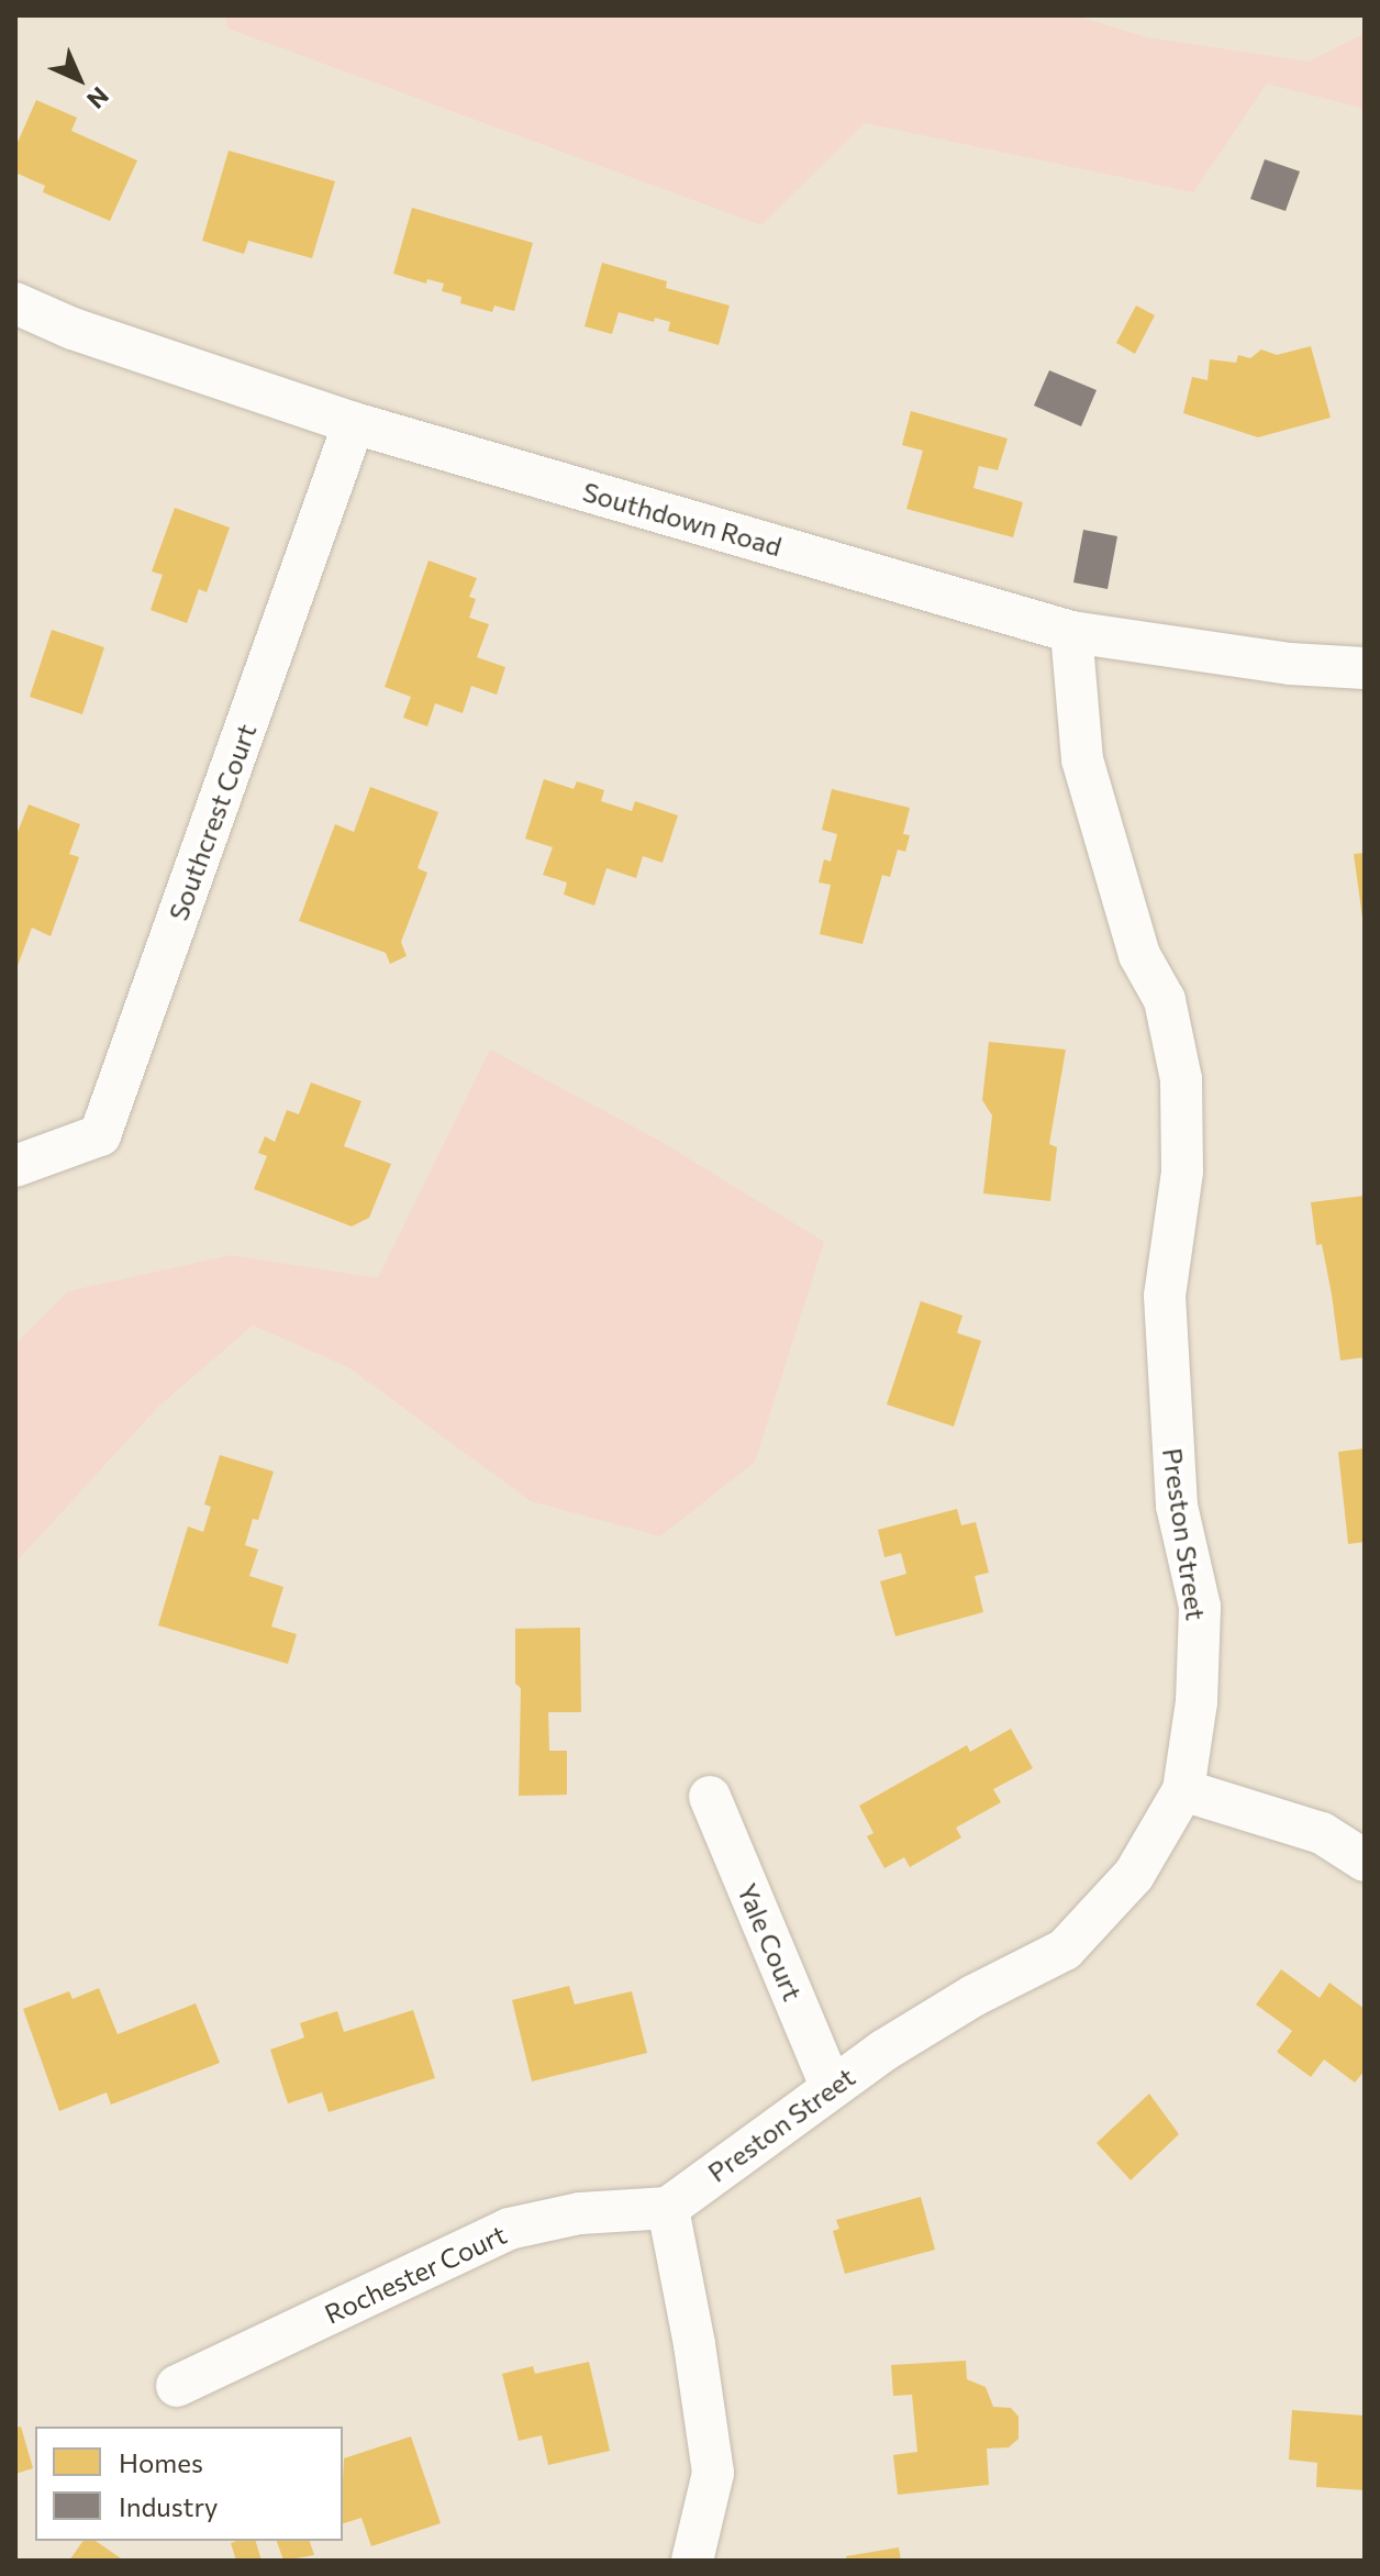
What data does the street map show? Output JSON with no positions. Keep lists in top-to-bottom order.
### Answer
{
  "streets": {
    "street": [
      "Southdown Road",
      "Southcrest Court",
      "Preston Street",
      "Yale Court",
      "Rochester Court"
    ]
  },
  "crossings": [
    ["Southdown Road", "Southcrest Court"],
    ["Southdown Road", "Preston Street"],
    ["Preston Street", "Yale Court"],
    ["Preston Street", "Rochester Court"]
  ],
  "legend": ["Homes", "Industry"],
  "north": "bottom right"
}
